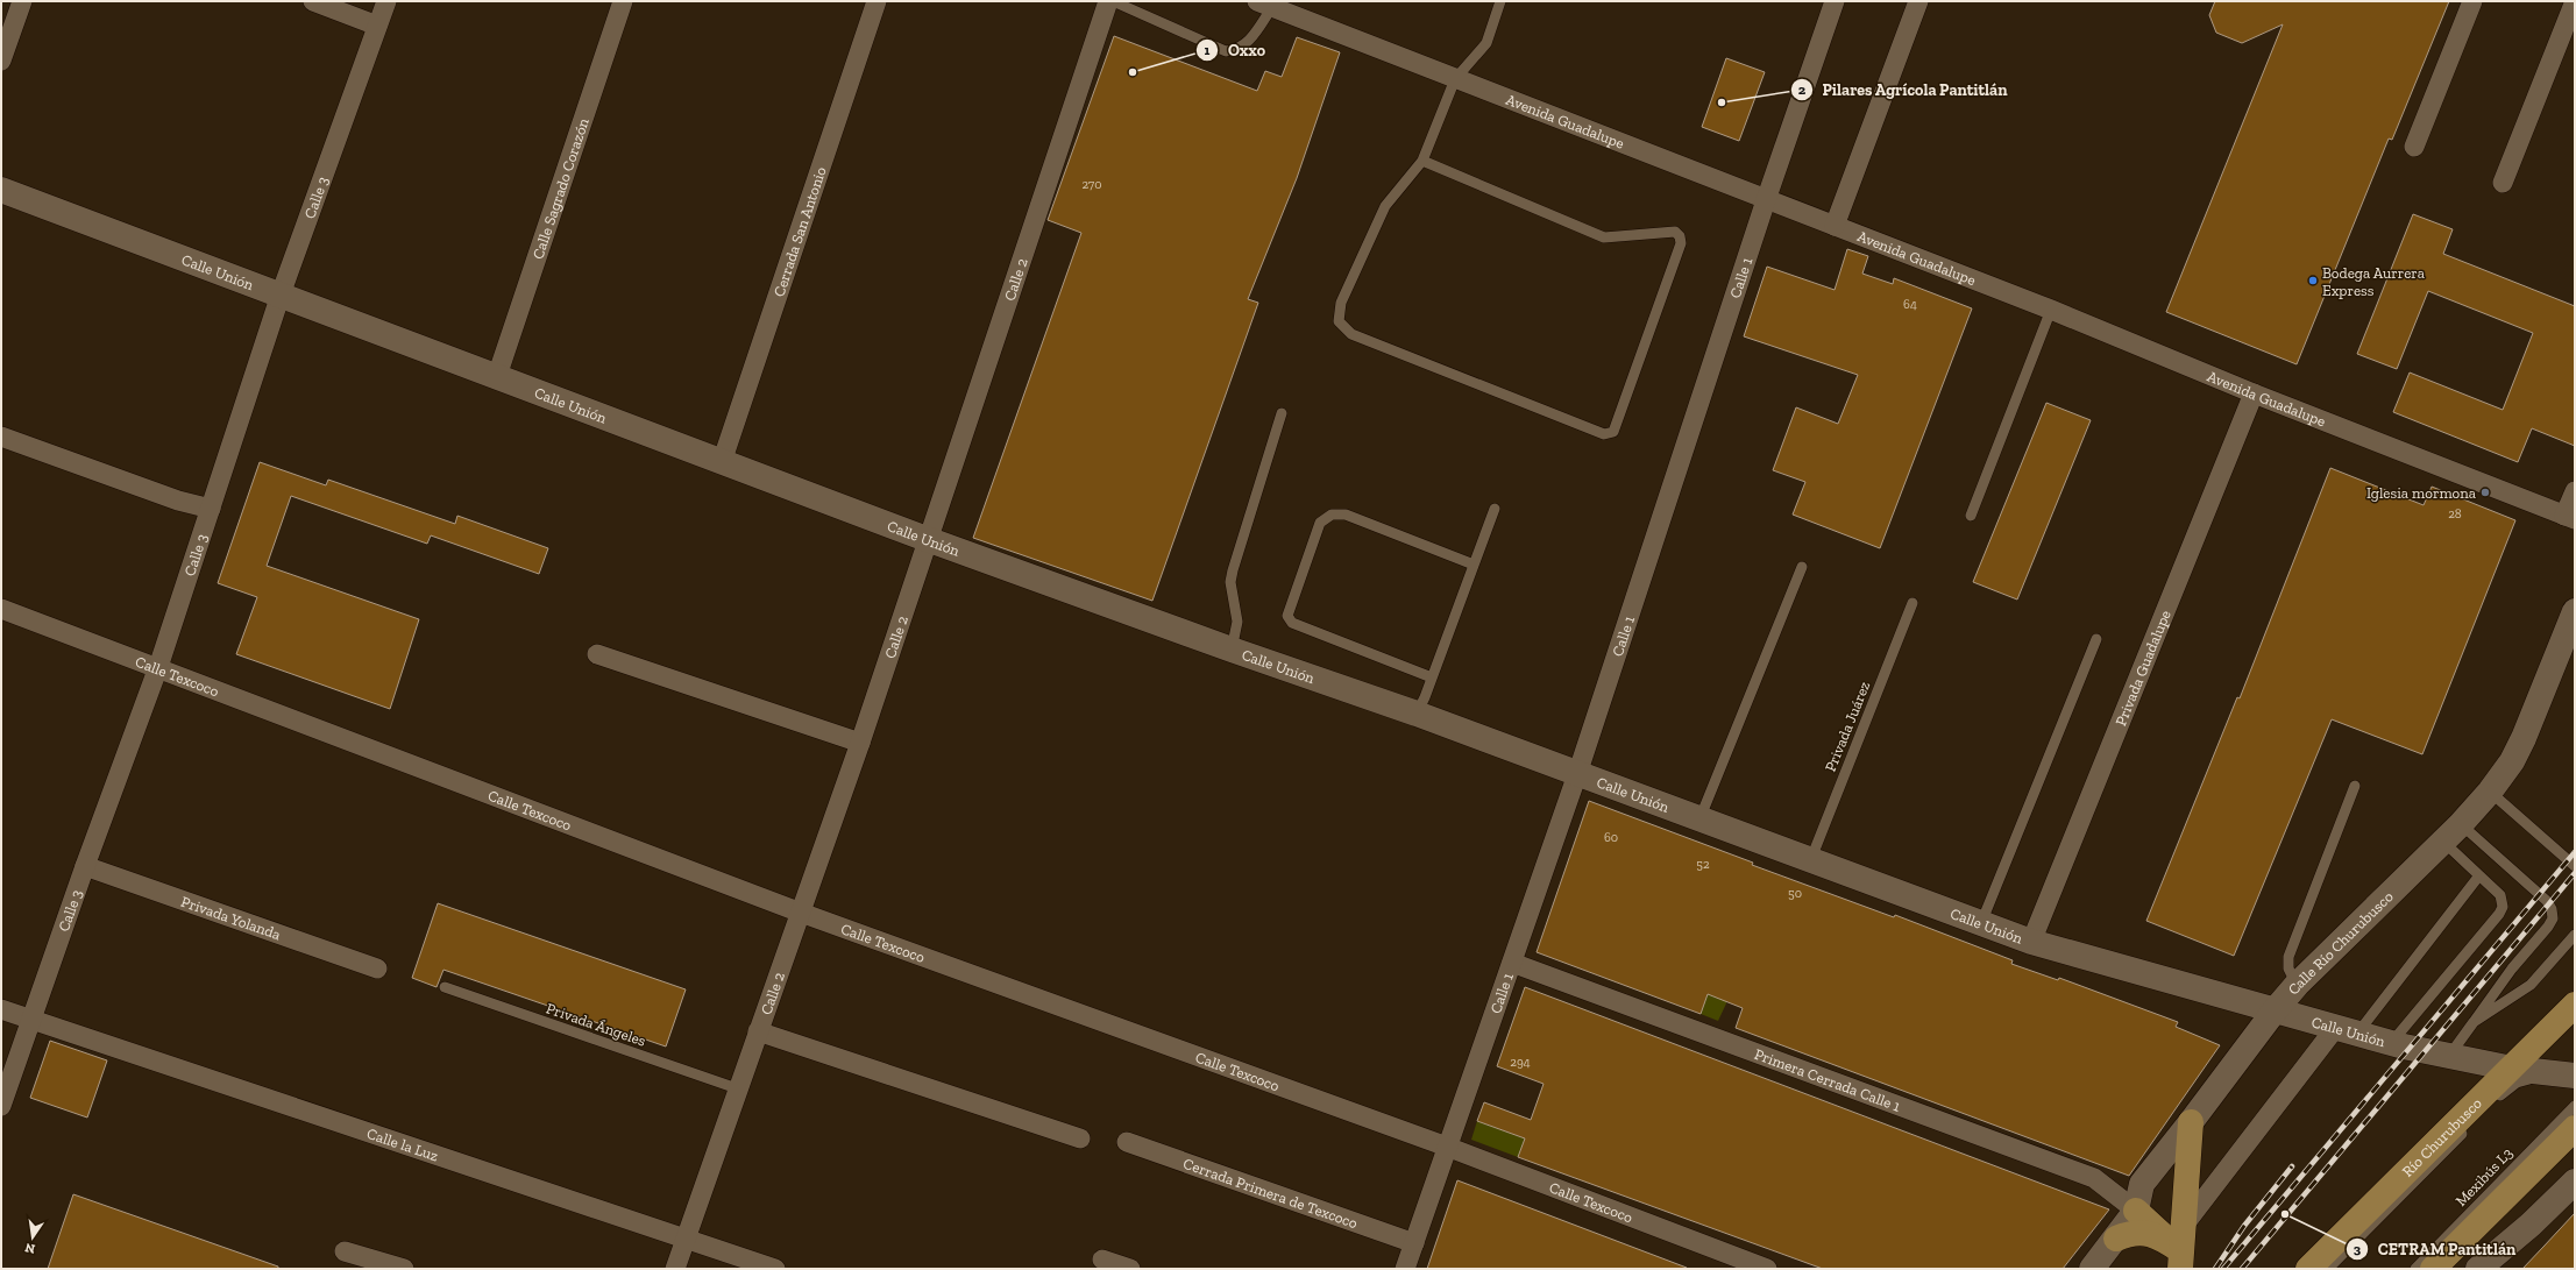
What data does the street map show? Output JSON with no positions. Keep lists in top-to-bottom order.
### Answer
{
  "streets": {
    "main road": ["Río Churubusco"],
    "street": [
      "Avenida Guadalupe",
      "Calle Sagrado Corazón",
      "Calle 3",
      "Cerrada San Antonio",
      "Calle Unión",
      "Calle 2",
      "Calle 1",
      "Privada Guadalupe",
      "Calle Texcoco",
      "Privada Yolanda",
      "Calle Río Churubusco",
      "Primera Cerrada Calle 1",
      "Calle la Luz",
      "Cerrada Primera de Texcoco"
    ],
    "lane": ["Privada Juárez", "Privada Ángeles", "Mexibús L3"]
  },
  "crossings": [
    ["Avenida Guadalupe", "Calle 1"],
    ["Avenida Guadalupe", "Privada Guadalupe"],
    ["Calle Sagrado Corazón", "Calle Unión"],
    ["Calle 3", "Calle Unión"],
    ["Calle 3", "Calle Texcoco"],
    ["Calle 3", "Privada Yolanda"],
    ["Calle 3", "Calle la Luz"],
    ["Cerrada San Antonio", "Calle Unión"],
    ["Calle Unión", "Calle 2"],
    ["Calle Unión", "Calle 1"],
    ["Calle Unión", "Privada Guadalupe"],
    ["Calle Unión", "Privada Juárez"],
    ["Calle Unión", "Calle Río Churubusco"],
    ["Calle Unión", "Río Churubusco"],
    ["Calle 2", "Calle Texcoco"],
    ["Calle 2", "Privada Ángeles"],
    ["Calle 2", "Calle la Luz"],
    ["Calle 1", "Calle Texcoco"],
    ["Calle 1", "Primera Cerrada Calle 1"],
    ["Calle 1", "Cerrada Primera de Texcoco"],
    ["Calle Río Churubusco", "Primera Cerrada Calle 1"]
  ],
  "places": [
    "Oxxo",
    "Pilares Agrícola Pantitlán",
    "Bodega Aurrera Express",
    "Iglesia mormona",
    "CETRAM Pantitlán"
  ],
  "house_numbers": [
    "270",
    "64",
    "28",
    "60",
    "52",
    "50",
    "294"
  ],
  "north": "bottom"
}
